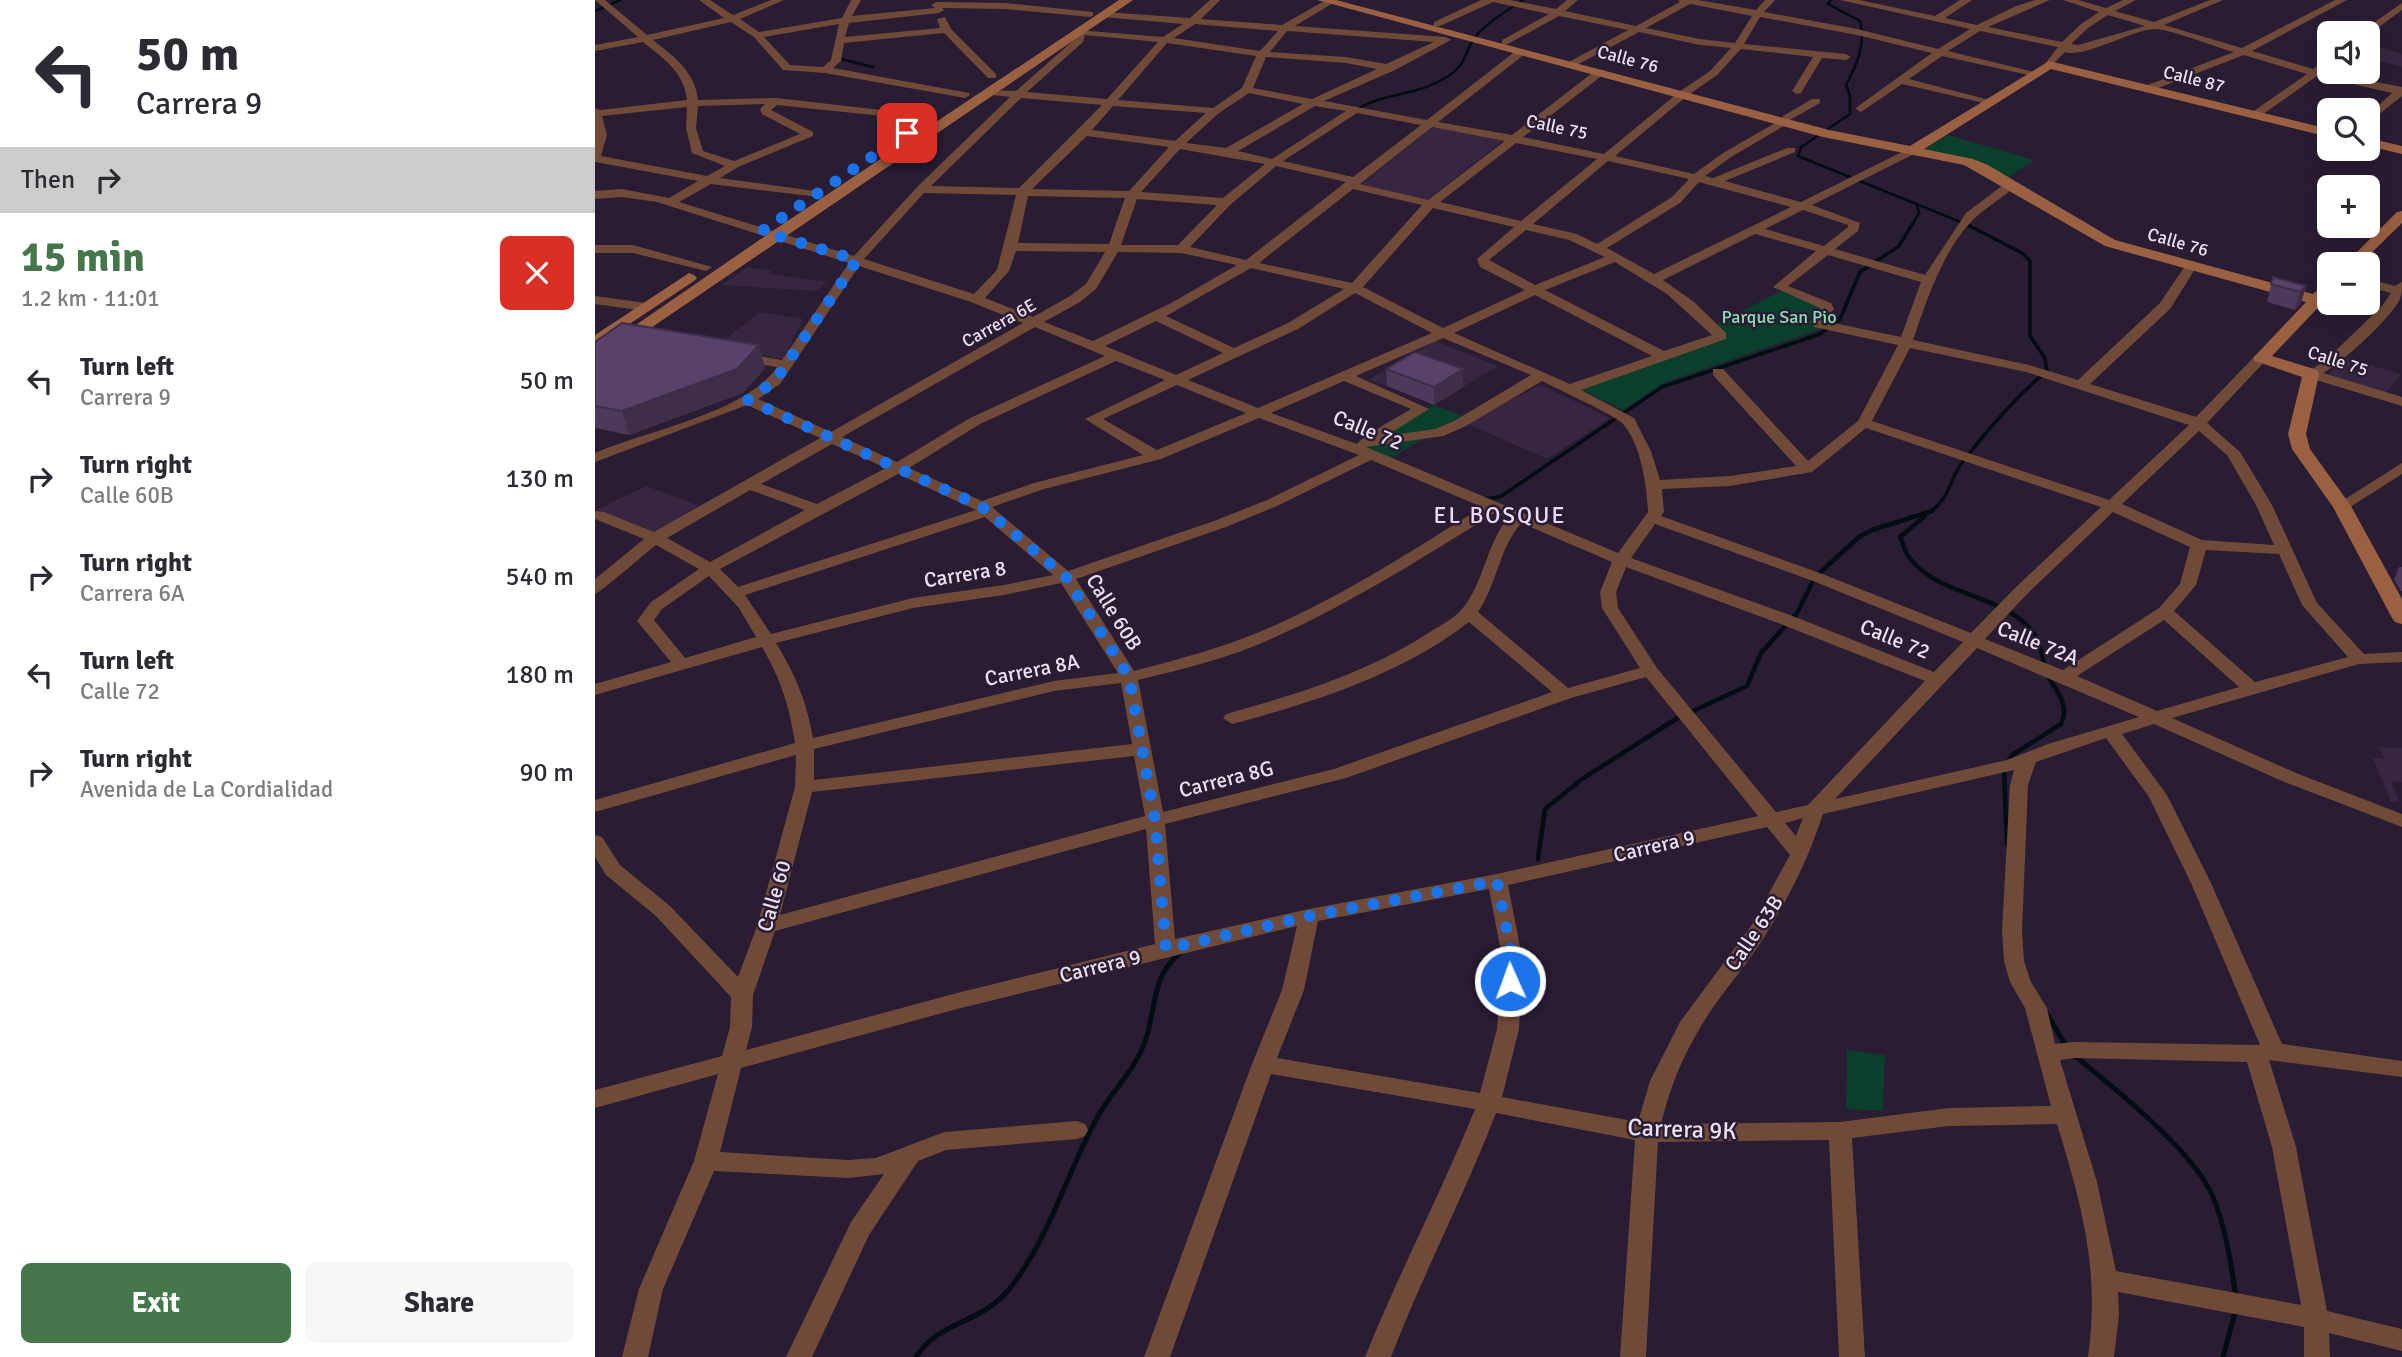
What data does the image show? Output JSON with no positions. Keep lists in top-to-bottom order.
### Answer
{
  "streets": {
    "street": [
      "Calle 76",
      "Calle 87",
      "Calle 75",
      "Carrera 6E",
      "Calle 72",
      "Carrera 8",
      "Calle 60B",
      "Calle 72A",
      "Carrera 8A",
      "Carrera 8G",
      "Carrera 9",
      "Calle 60",
      "Calle 63B",
      "Carrera 9K"
    ]
  },
  "crossings": [
    ["Calle 75", "Carrera 6E"],
    ["Carrera 6E", "Calle 72"],
    ["Carrera 6E", "Calle 60B"],
    ["Carrera 6E", "Calle 60"],
    ["Calle 72", "Carrera 8"],
    ["Calle 72", "Carrera 8A"],
    ["Carrera 8", "Calle 60B"],
    ["Carrera 8", "Calle 60"],
    ["Calle 60B", "Carrera 8A"],
    ["Calle 60B", "Carrera 8G"],
    ["Calle 60B", "Carrera 9"],
    ["Calle 72A", "Carrera 9"],
    ["Carrera 8A", "Calle 60"],
    ["Carrera 8G", "Calle 60"],
    ["Carrera 9", "Calle 60"],
    ["Calle 63B", "Carrera 9K"]
  ],
  "districts": ["EL BOSQUE"],
  "parks": ["Parque San Pio"],
  "page": {
    "turn": ["50 m", "Carrera 9"],
    "map_buttons": ["+", "−"],
    "then": "Then",
    "heading": ["15 min", "1.2 km · 11:01"],
    "list": [
      {
        "name": "Turn left",
        "note": "Carrera 9",
        "value": "50 m"
      },
      {
        "name": "Turn right",
        "note": "Calle 60B",
        "value": "130 m"
      },
      {
        "name": "Turn right",
        "note": "Carrera 6A",
        "value": "540 m"
      },
      {
        "name": "Turn left",
        "note": "Calle 72",
        "value": "180 m"
      },
      {
        "name": "Turn right",
        "note": "Avenida de La Cordialidad",
        "value": "90 m"
      }
    ],
    "buttons": ["Exit", "Share"]
  }
}
